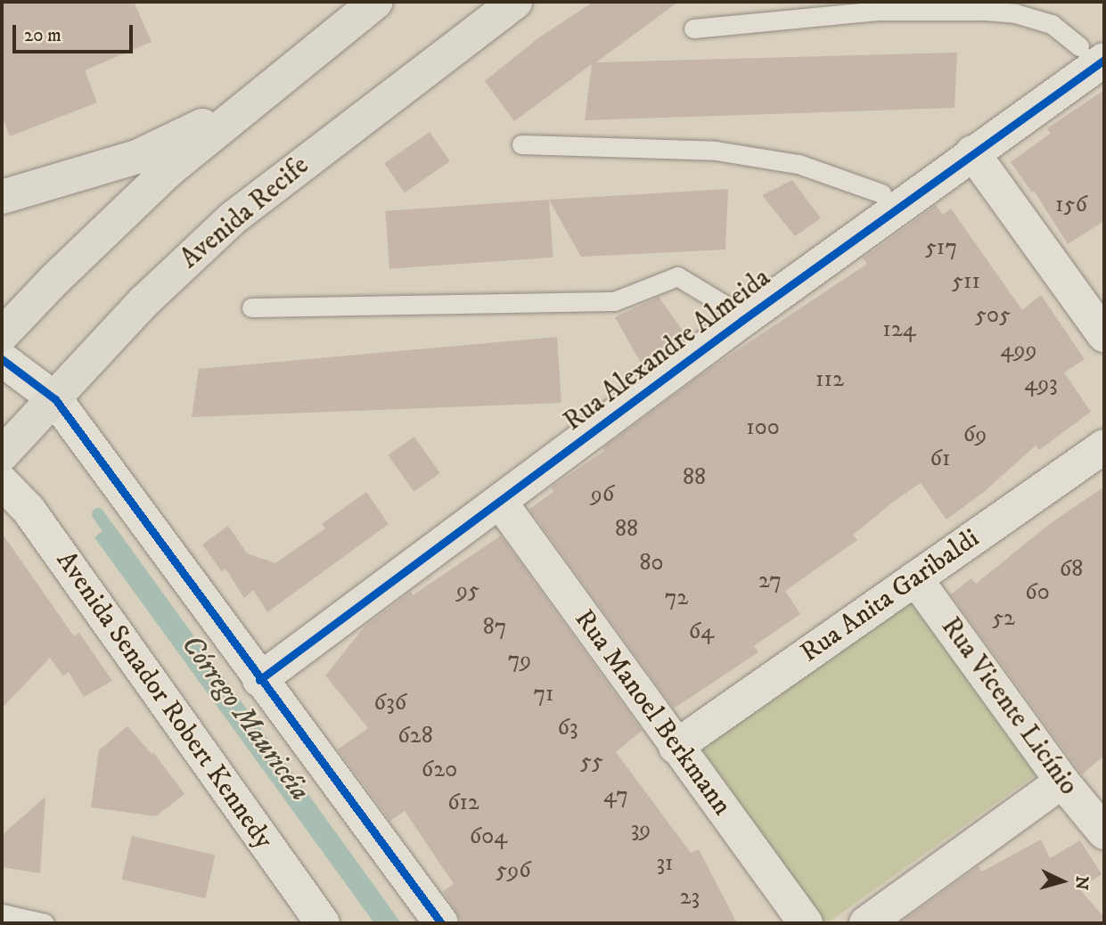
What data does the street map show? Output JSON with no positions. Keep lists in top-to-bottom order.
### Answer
{
  "streets": {
    "main road": ["Avenida Recife"],
    "street": [
      "Rua Alexandre Almeida",
      "Rua Anita Garibaldi",
      "Avenida Senador Robert Kennedy",
      "Rua Vicente Licínio",
      "Rua Manoel Berkmann"
    ]
  },
  "crossings": [
    ["Rua Alexandre Almeida", "Rua Manoel Berkmann"],
    ["Rua Anita Garibaldi", "Rua Vicente Licínio"],
    ["Rua Anita Garibaldi", "Rua Manoel Berkmann"]
  ],
  "water": ["Córrego Mauricéia"],
  "house_numbers": [
    "156",
    "517",
    "511",
    "505",
    "124",
    "499",
    "112",
    "493",
    "100",
    "69",
    "61",
    "88",
    "96",
    "88",
    "80",
    "68",
    "27",
    "95",
    "60",
    "72",
    "52",
    "87",
    "64",
    "79",
    "71",
    "636",
    "63",
    "628",
    "55",
    "620",
    "47",
    "612",
    "39",
    "604",
    "31",
    "596",
    "23"
  ],
  "scale_bar": "20 m",
  "north": "right"
}
